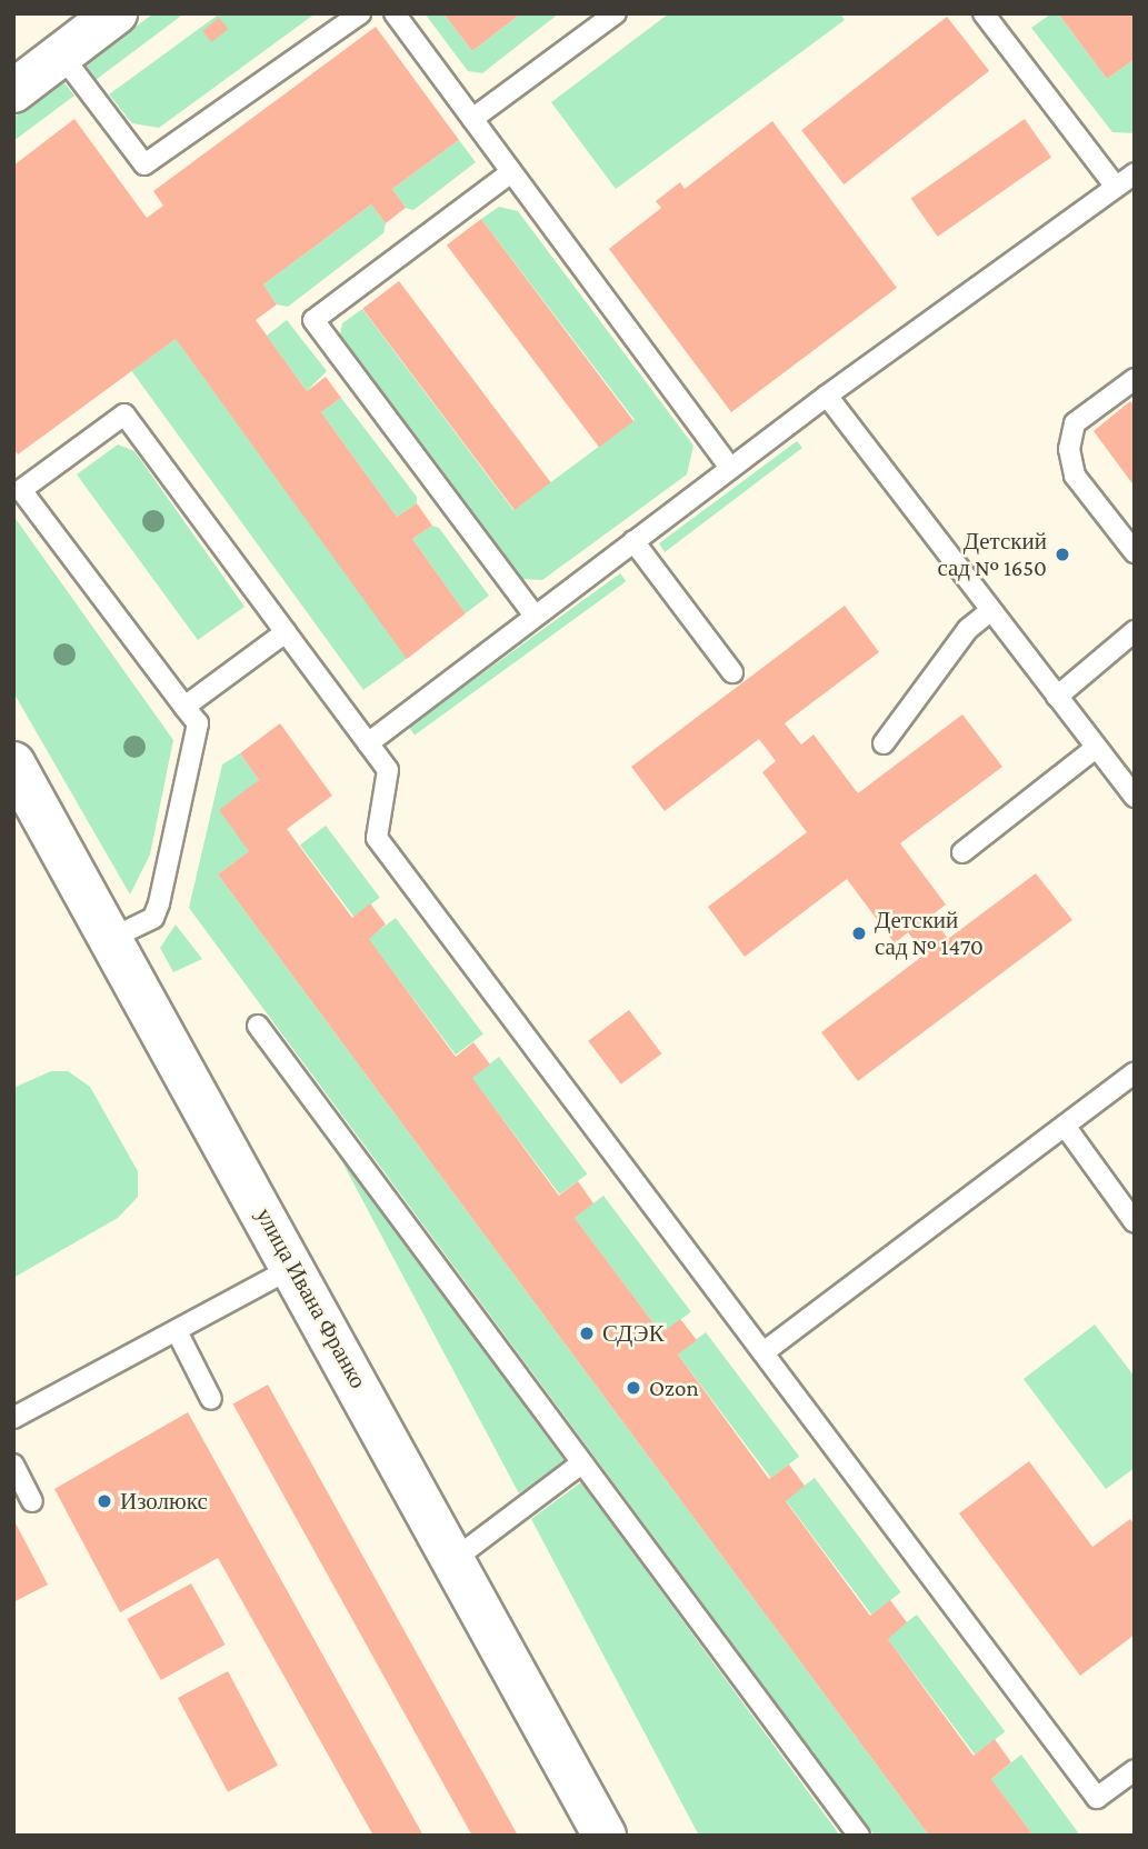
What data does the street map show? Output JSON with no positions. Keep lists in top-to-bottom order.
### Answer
{
  "streets": {
    "street": ["улица Ивана Франко"]
  },
  "places": [
    "Детский сад № 1650",
    "Детский сад № 1470",
    "СДЭК",
    "Ozon",
    "Изолюкс"
  ]
}
